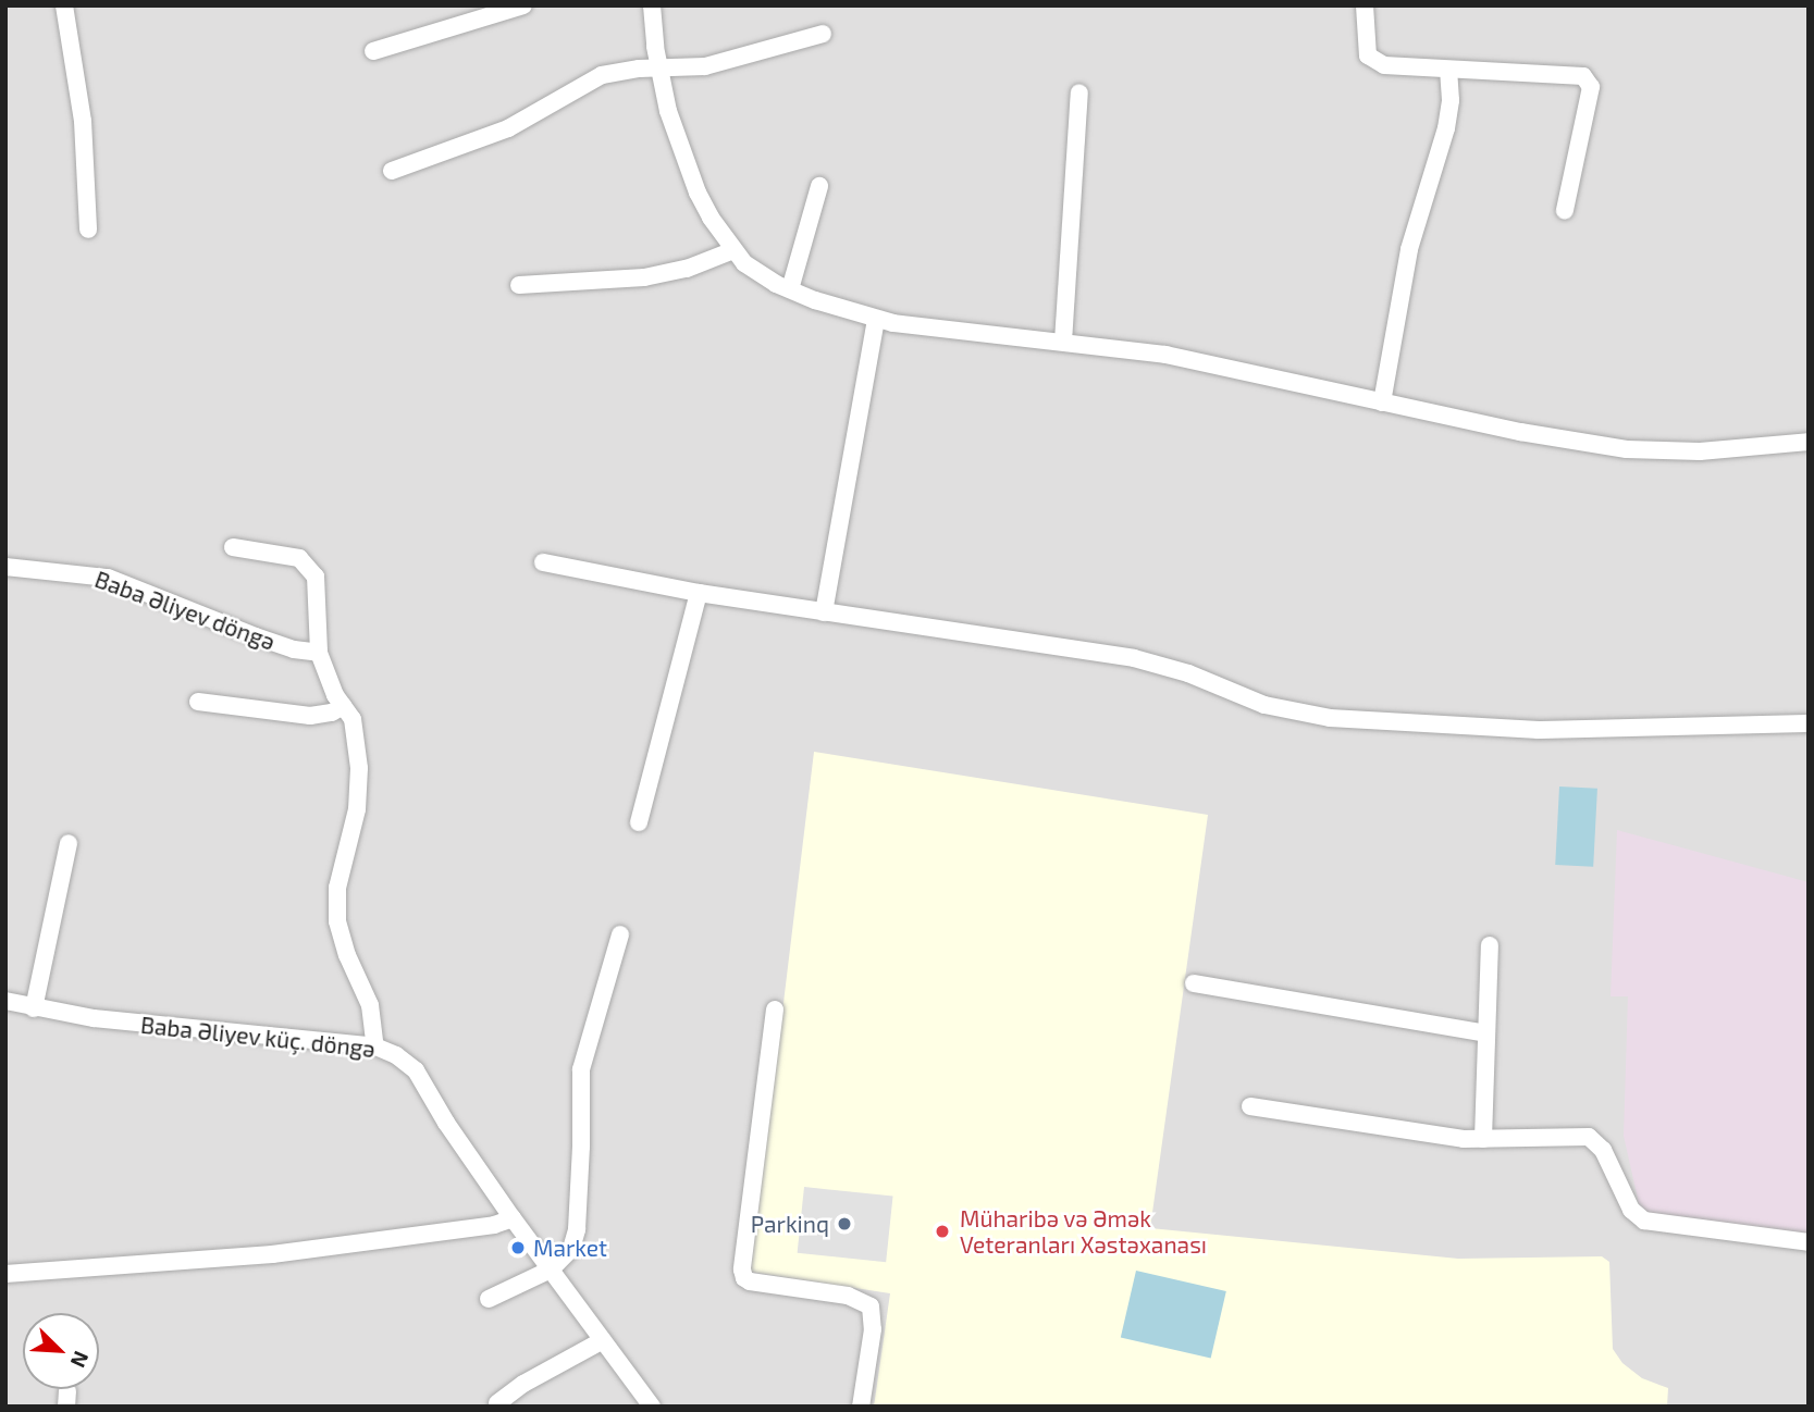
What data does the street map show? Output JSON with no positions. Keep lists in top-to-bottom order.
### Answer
{
  "streets": {
    "street": ["Baba Əliyev döngə", "Baba Əliyev küç. döngə"]
  },
  "places": ["Parkinq", "Müharibə və Əmək Veteranları Xəstəxanası", "Market"],
  "north": "bottom right"
}
